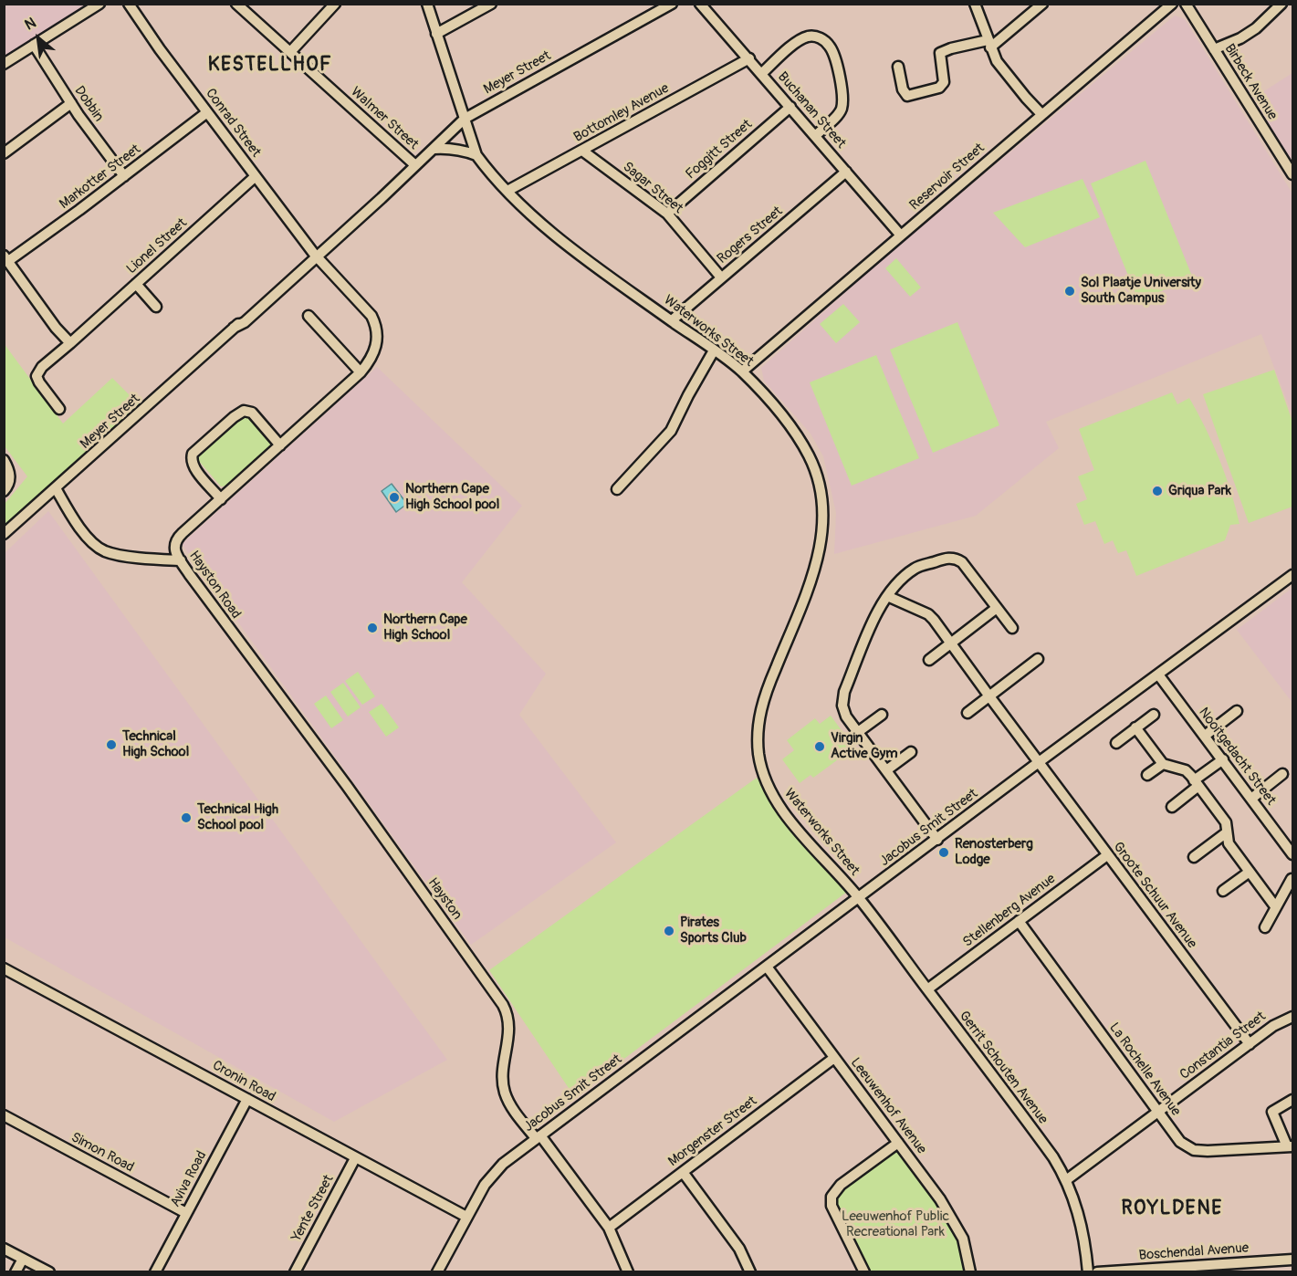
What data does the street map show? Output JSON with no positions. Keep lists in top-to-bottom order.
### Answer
{
  "streets": {
    "street": [
      "Meyer Street",
      "Birbeck Avenue",
      "Dobbin",
      "Buchanan Street",
      "Bottomley Avenue",
      "Walmer Street",
      "Conrad Street",
      "Foggitt Street",
      "Markotter Street",
      "Reservoir Street",
      "Sagar Street",
      "Rogers Street",
      "Lionel Street",
      "Waterworks Street",
      "Hayston Road",
      "Nooitgedacht Street",
      "Jacobus Smit Street",
      "Groote Schuur Avenue",
      "Hayston",
      "Stellenberg Avenue",
      "Constantia Street",
      "Gerrit Schouten Avenue",
      "La Rochelle Avenue",
      "Cronin Road",
      "Leeuwenhof Avenue",
      "Morgenster Street",
      "Simon Road",
      "Aviva Road",
      "Yente Street",
      "Boschendal Avenue"
    ]
  },
  "crossings": [
    ["Meyer Street", "Walmer Street"],
    ["Meyer Street", "Conrad Street"],
    ["Meyer Street", "Waterworks Street"],
    ["Meyer Street", "Hayston Road"],
    ["Dobbin", "Markotter Street"],
    ["Buchanan Street", "Bottomley Avenue"],
    ["Buchanan Street", "Foggitt Street"],
    ["Buchanan Street", "Reservoir Street"],
    ["Buchanan Street", "Rogers Street"],
    ["Bottomley Avenue", "Sagar Street"],
    ["Bottomley Avenue", "Waterworks Street"],
    ["Conrad Street", "Markotter Street"],
    ["Conrad Street", "Lionel Street"],
    ["Conrad Street", "Hayston Road"],
    ["Foggitt Street", "Sagar Street"],
    ["Reservoir Street", "Waterworks Street"],
    ["Sagar Street", "Rogers Street"],
    ["Rogers Street", "Waterworks Street"],
    ["Waterworks Street", "Jacobus Smit Street"],
    ["Waterworks Street", "Gerrit Schouten Avenue"],
    ["Hayston Road", "Hayston"],
    ["Nooitgedacht Street", "Jacobus Smit Street"],
    ["Jacobus Smit Street", "Groote Schuur Avenue"],
    ["Jacobus Smit Street", "Hayston"],
    ["Jacobus Smit Street", "Gerrit Schouten Avenue"],
    ["Jacobus Smit Street", "Cronin Road"],
    ["Jacobus Smit Street", "Leeuwenhof Avenue"],
    ["Groote Schuur Avenue", "Stellenberg Avenue"],
    ["Groote Schuur Avenue", "Constantia Street"],
    ["Hayston", "Morgenster Street"],
    ["Stellenberg Avenue", "Gerrit Schouten Avenue"],
    ["Stellenberg Avenue", "La Rochelle Avenue"],
    ["Constantia Street", "Gerrit Schouten Avenue"],
    ["Constantia Street", "La Rochelle Avenue"],
    ["Cronin Road", "Aviva Road"],
    ["Cronin Road", "Yente Street"],
    ["Leeuwenhof Avenue", "Morgenster Street"],
    ["Simon Road", "Aviva Road"]
  ],
  "districts": ["KESTELLHOF", "ROYLDENE"],
  "parks": ["Leeuwenhof Public Recreational Park"],
  "places": [
    "Sol Plaatje University South Campus",
    "Griqua Park",
    "Northern Cape High School pool",
    "Northern Cape High School",
    "Technical High School",
    "Virgin Active Gym",
    "Technical High School pool",
    "Renosterberg Lodge",
    "Pirates Sports Club"
  ],
  "north": "top left"
}
